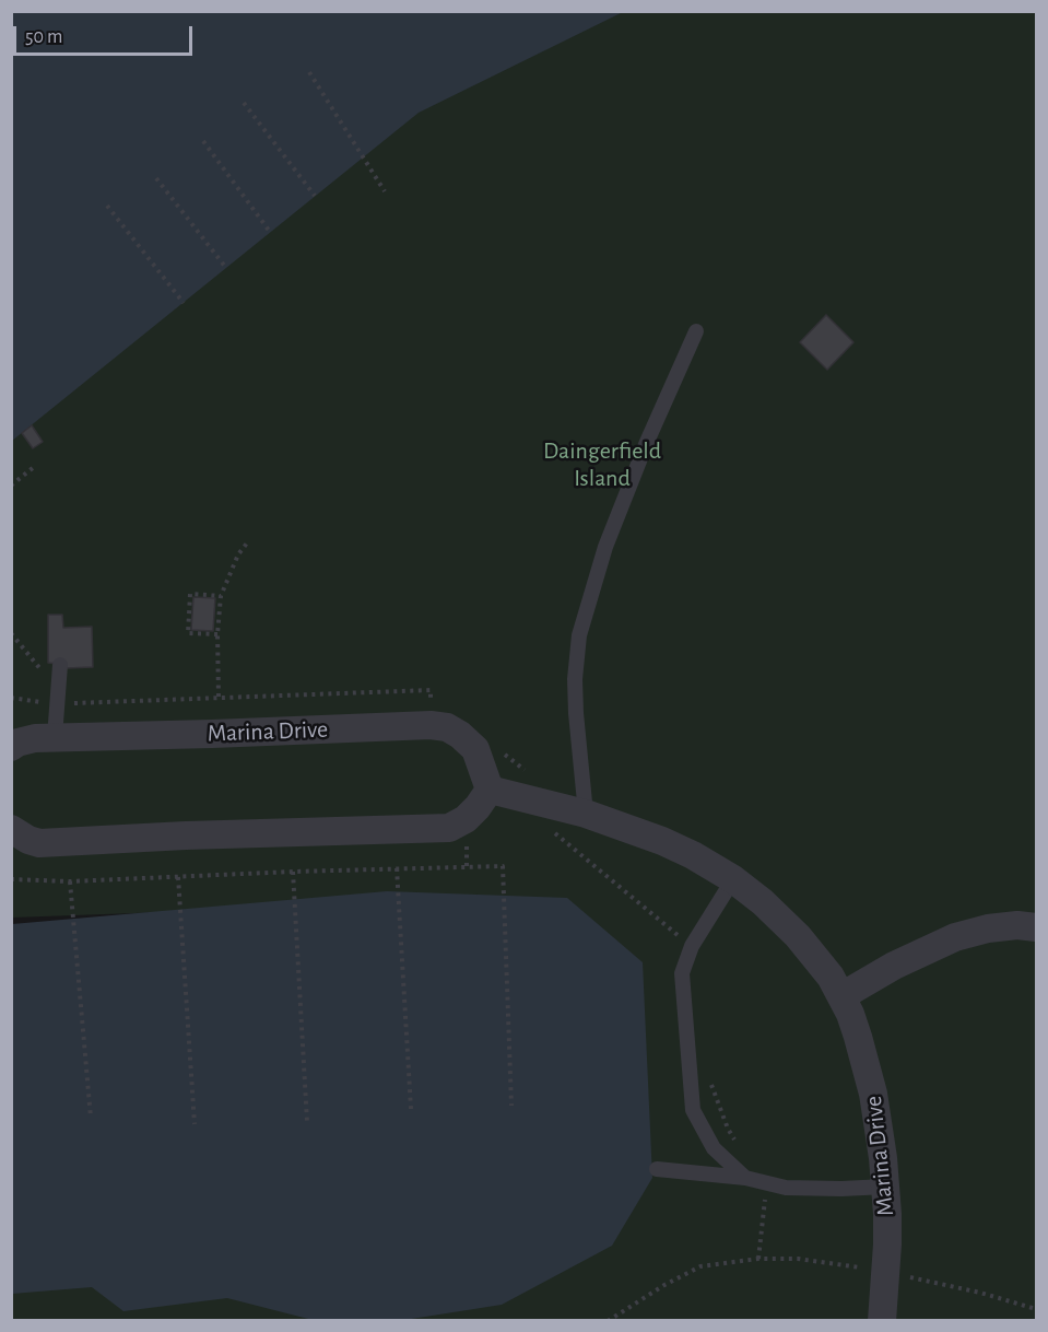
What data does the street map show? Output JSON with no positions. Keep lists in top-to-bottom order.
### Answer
{
  "streets": {
    "street": ["Marina Drive"]
  },
  "parks": ["Daingerfield Island"],
  "scale_bar": "50 m"
}
